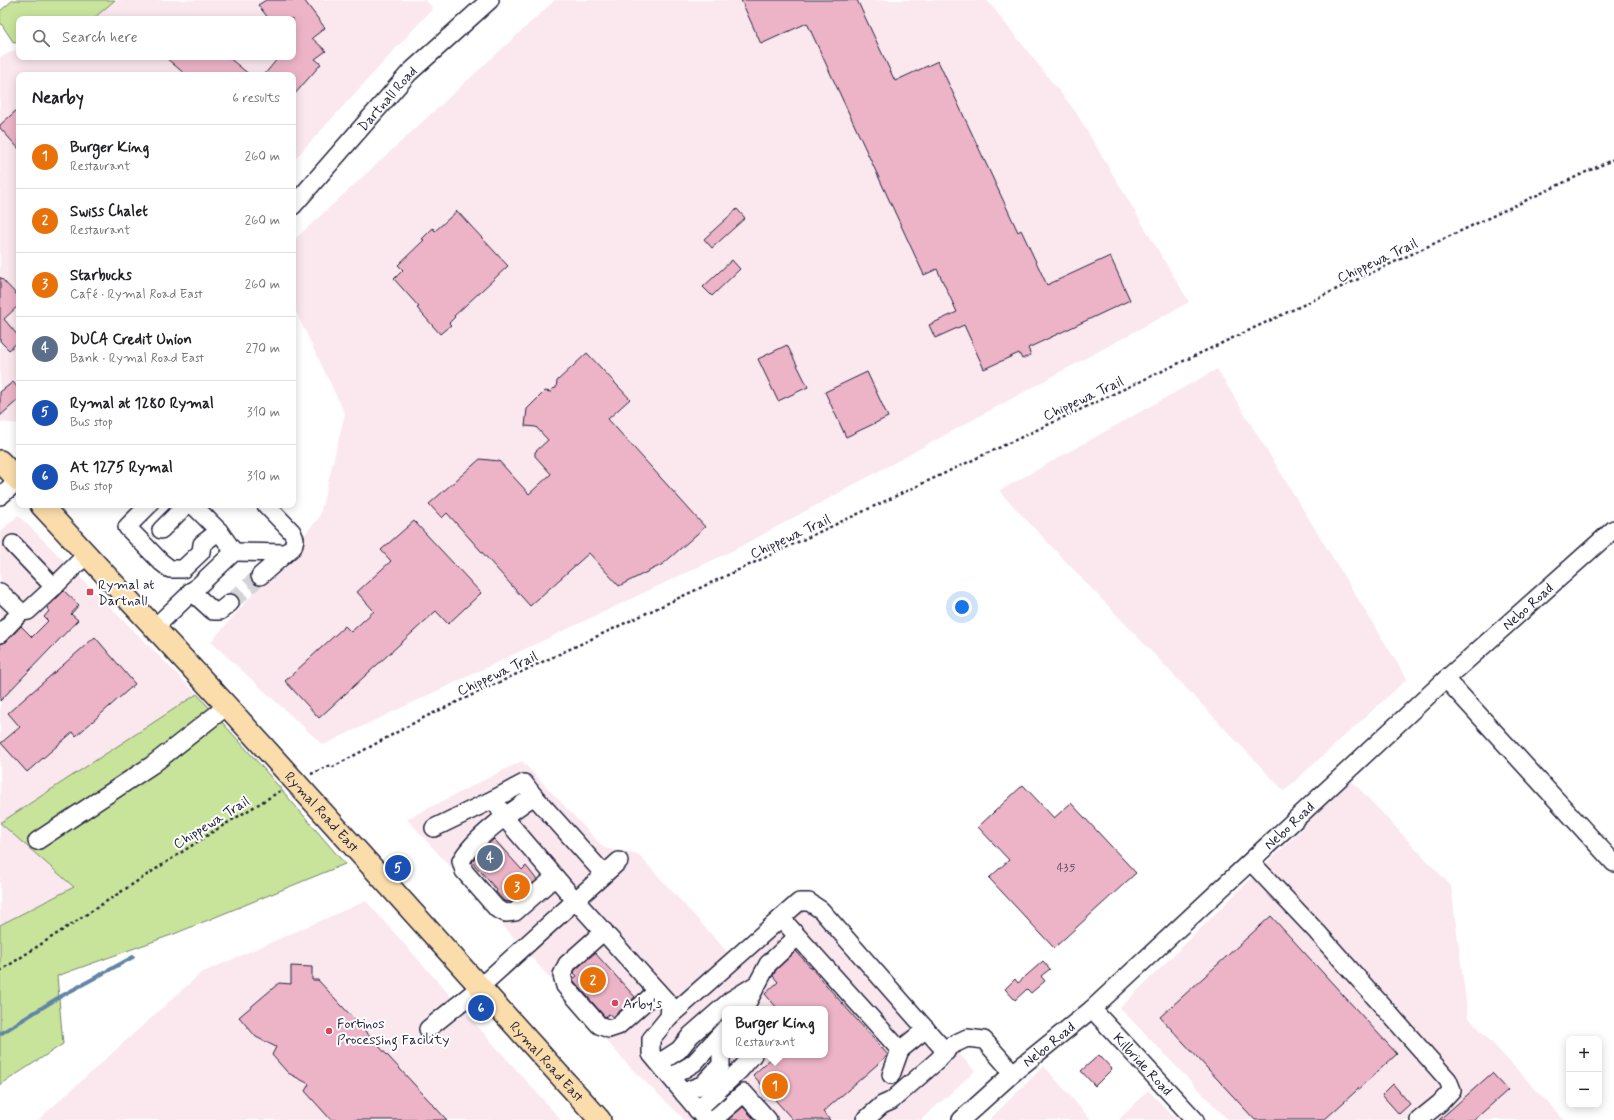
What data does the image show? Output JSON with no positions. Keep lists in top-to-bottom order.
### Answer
{
  "streets": {
    "main road": ["Rymal Road East"],
    "street": ["Dartnall Road", "Nebo Road", "Kilbride Road"],
    "path": ["Chippewa Trail"]
  },
  "crossings": [
    ["Chippewa Trail", "Rymal Road East"],
    ["Nebo Road", "Kilbride Road"]
  ],
  "places": {
    "transit": ["Rymal at Dartnall"],
    "other": ["Arby's", "Fortinos Processing Facility"]
  },
  "house_numbers": ["435"],
  "page": {
    "search": "Search here",
    "heading": ["Nearby", "6 results"],
    "list": [
      {
        "mark": "1",
        "name": "Burger King",
        "note": "Restaurant",
        "value": "260 m"
      },
      {
        "mark": "2",
        "name": "Swiss Chalet",
        "note": "Restaurant",
        "value": "260 m"
      },
      {
        "mark": "3",
        "name": "Starbucks",
        "note": "Café · Rymal Road East",
        "value": "260 m"
      },
      {
        "mark": "4",
        "name": "DUCA Credit Union",
        "note": "Bank · Rymal Road East",
        "value": "270 m"
      },
      {
        "mark": "5",
        "name": "Rymal at 1280 Rymal",
        "note": "Bus stop",
        "value": "310 m"
      },
      {
        "mark": "6",
        "name": "At 1275 Rymal",
        "note": "Bus stop",
        "value": "310 m"
      }
    ],
    "pins": [
      "4",
      "5",
      "3",
      "2",
      "6",
      "1"
    ],
    "popup": ["Burger King", "Restaurant"],
    "map_buttons": ["+", "−"]
  }
}
